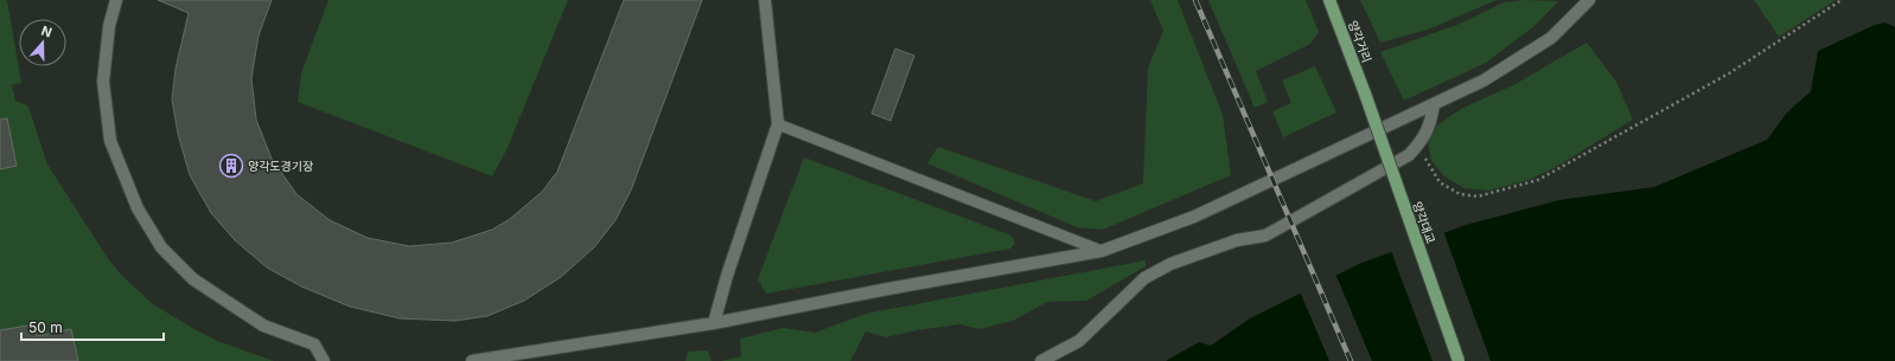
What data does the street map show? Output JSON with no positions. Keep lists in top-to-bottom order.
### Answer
{
  "streets": {
    "main road": ["양각거리", "양각대교"]
  },
  "crossings": [
    ["양각거리", "양각대교"]
  ],
  "places": {
    "building": ["양각도경기장"]
  },
  "scale_bar": "50 m",
  "north": "top"
}
